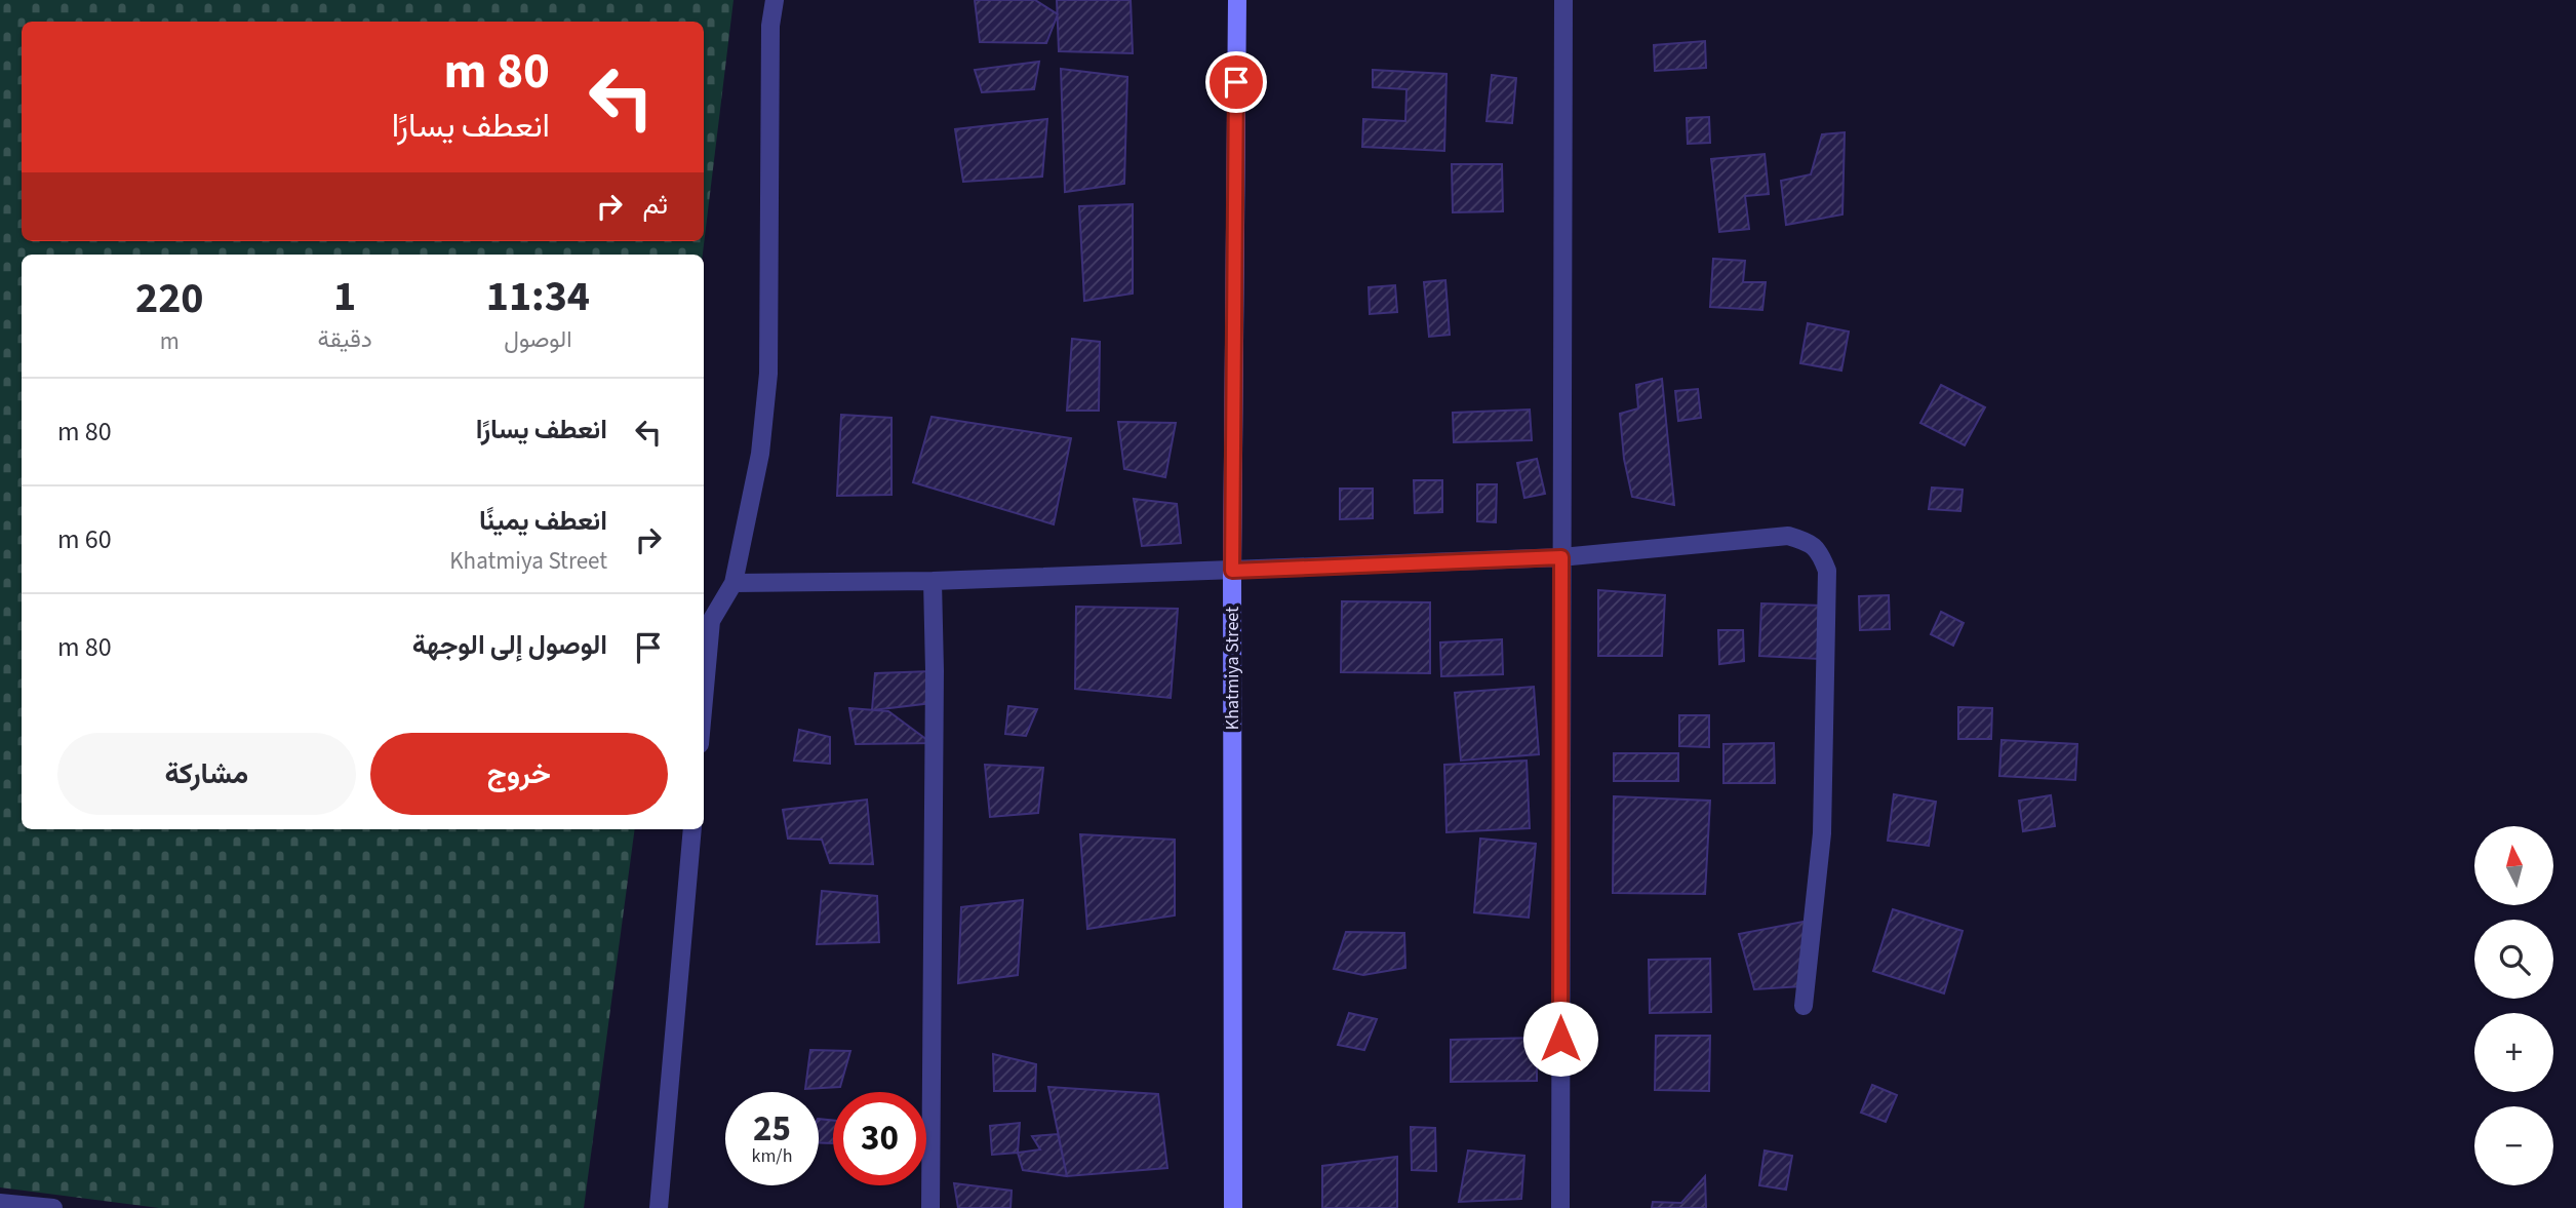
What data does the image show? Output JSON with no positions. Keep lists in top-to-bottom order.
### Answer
{
  "streets": {
    "street": ["Khatmiya Street"]
  },
  "north": "top",
  "page": {
    "turn": ["80 m", "انعطف يسارًا"],
    "then": "ثم",
    "eta": [
      "11:34",
      "الوصول",
      "1",
      "دقيقة",
      "220",
      "m"
    ],
    "list": [
      {
        "name": "انعطف يسارًا",
        "value": "80 m"
      },
      {
        "name": "انعطف يمينًا",
        "note": "Khatmiya Street",
        "value": "60 m"
      },
      {
        "name": "الوصول إلى الوجهة",
        "value": "80 m"
      }
    ],
    "buttons": ["خروج", "مشاركة"],
    "map_buttons": ["+", "−"],
    "speed": "25 km/h",
    "limit": "30"
  }
}
